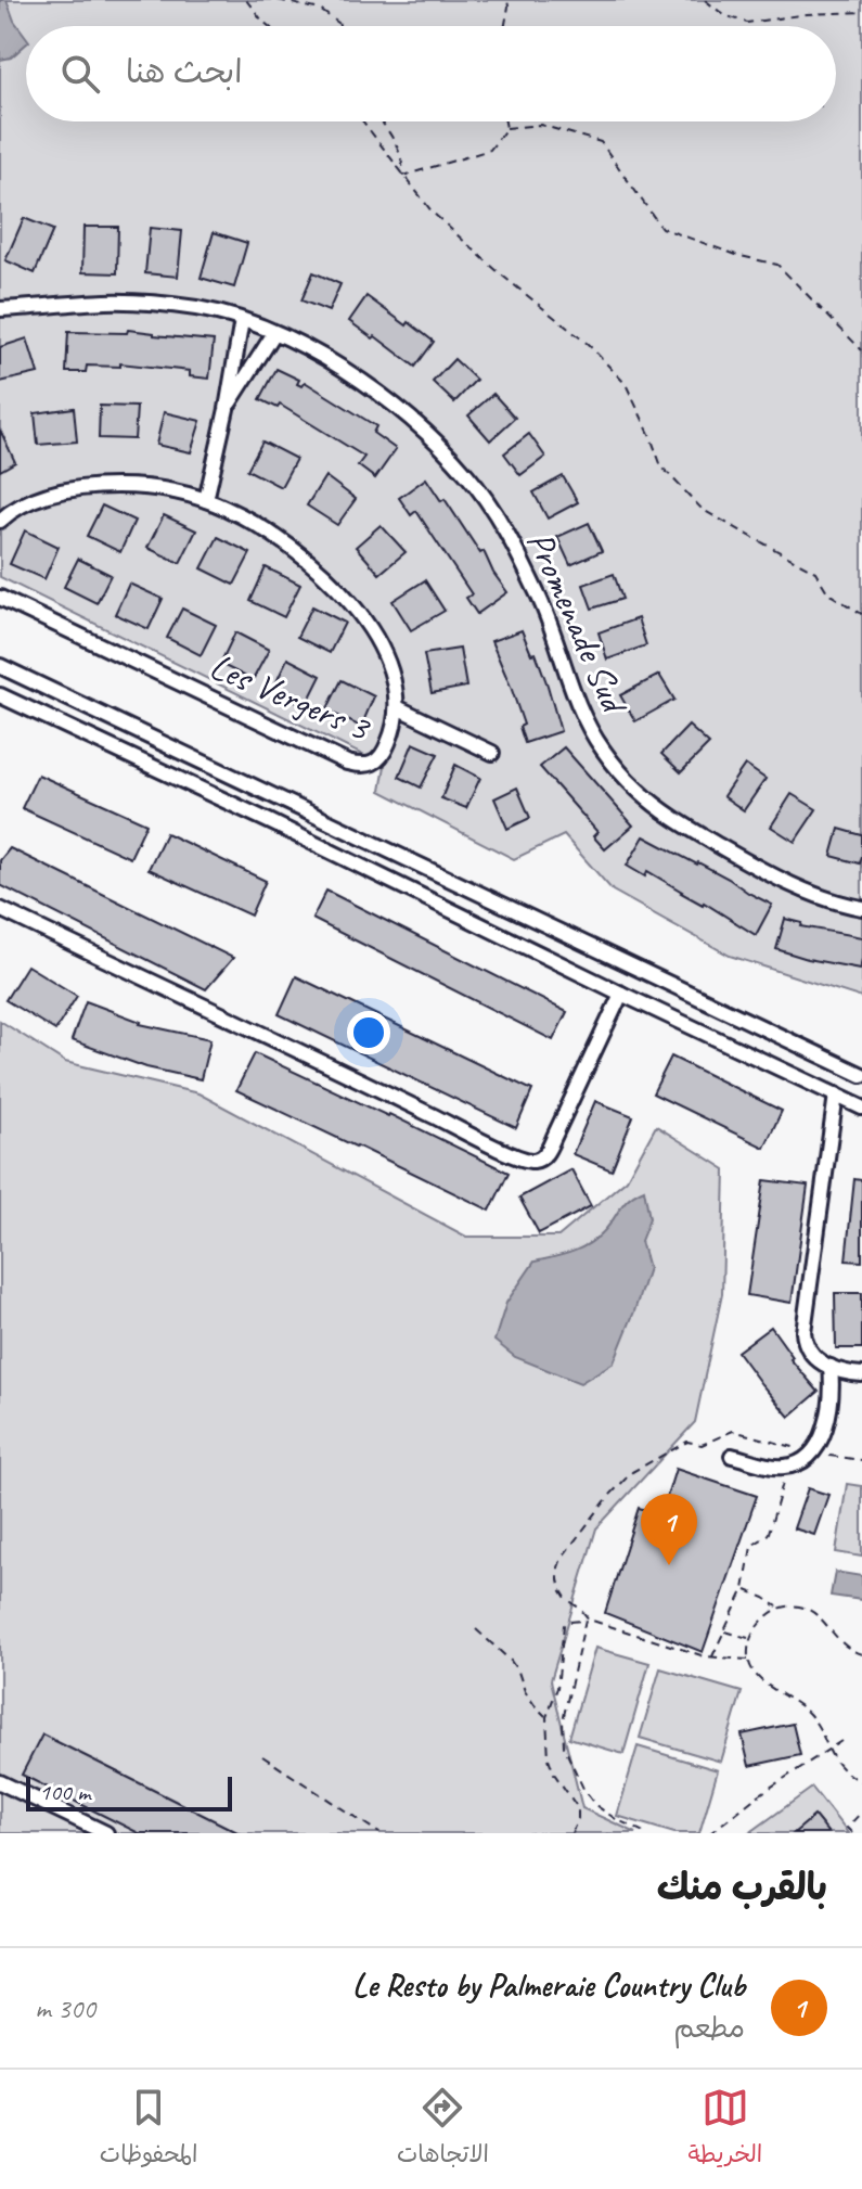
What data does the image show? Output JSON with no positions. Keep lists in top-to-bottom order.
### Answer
{
  "streets": {
    "street": ["Promenade Sud", "Les Vergers 3"]
  },
  "scale_bar": "100 m",
  "page": {
    "search": "ابحث هنا",
    "pins": "1",
    "scale": "100 m",
    "heading": "بالقرب منك",
    "list": [
      {
        "mark": "1",
        "name": "Le Resto by Palmeraie Country Club",
        "note": "مطعم",
        "value": "300 m"
      }
    ],
    "nav": ["الخريطة", "الاتجاهات", "المحفوظات"]
  }
}
